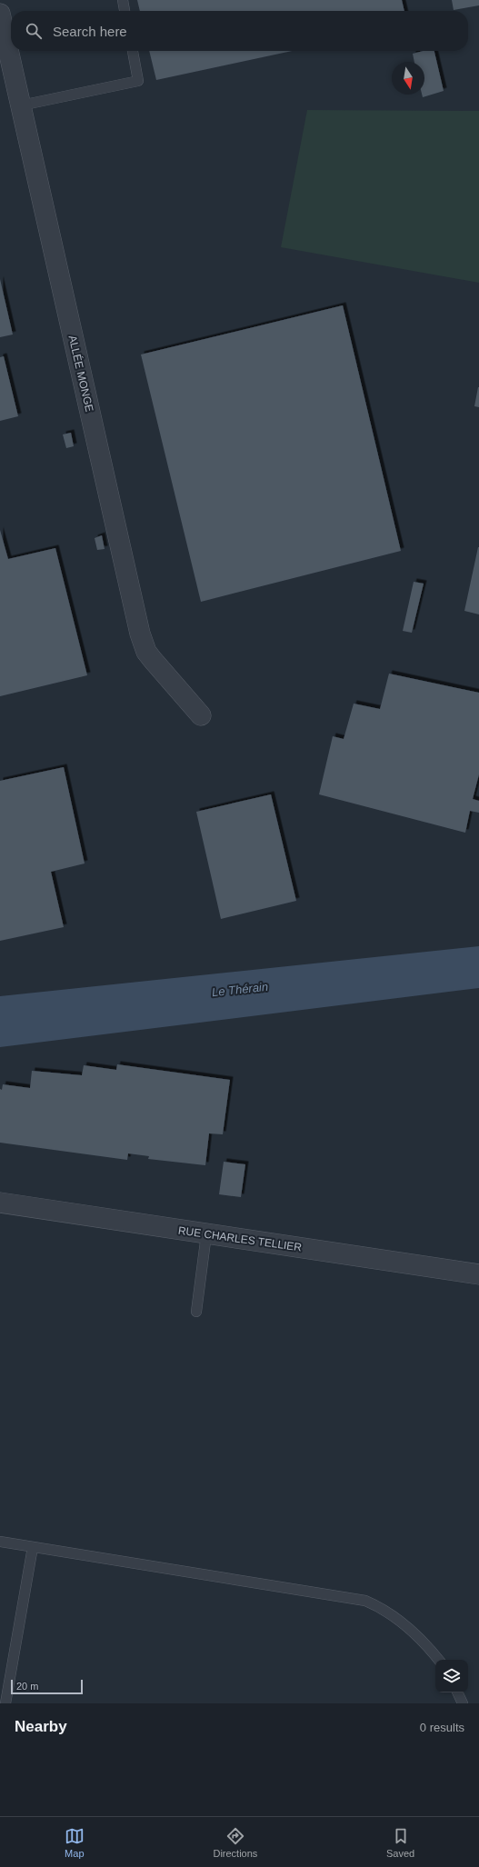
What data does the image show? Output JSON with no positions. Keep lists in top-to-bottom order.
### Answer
{
  "streets": {
    "street": ["ALLÉE MONGE", "RUE CHARLES TELLIER"]
  },
  "water": ["Le Thérain"],
  "scale_bar": "20 m",
  "north": "bottom",
  "page": {
    "search": "Search here",
    "scale": "20 m",
    "heading": ["Nearby", "0 results"],
    "nav": ["Map", "Directions", "Saved"]
  }
}
